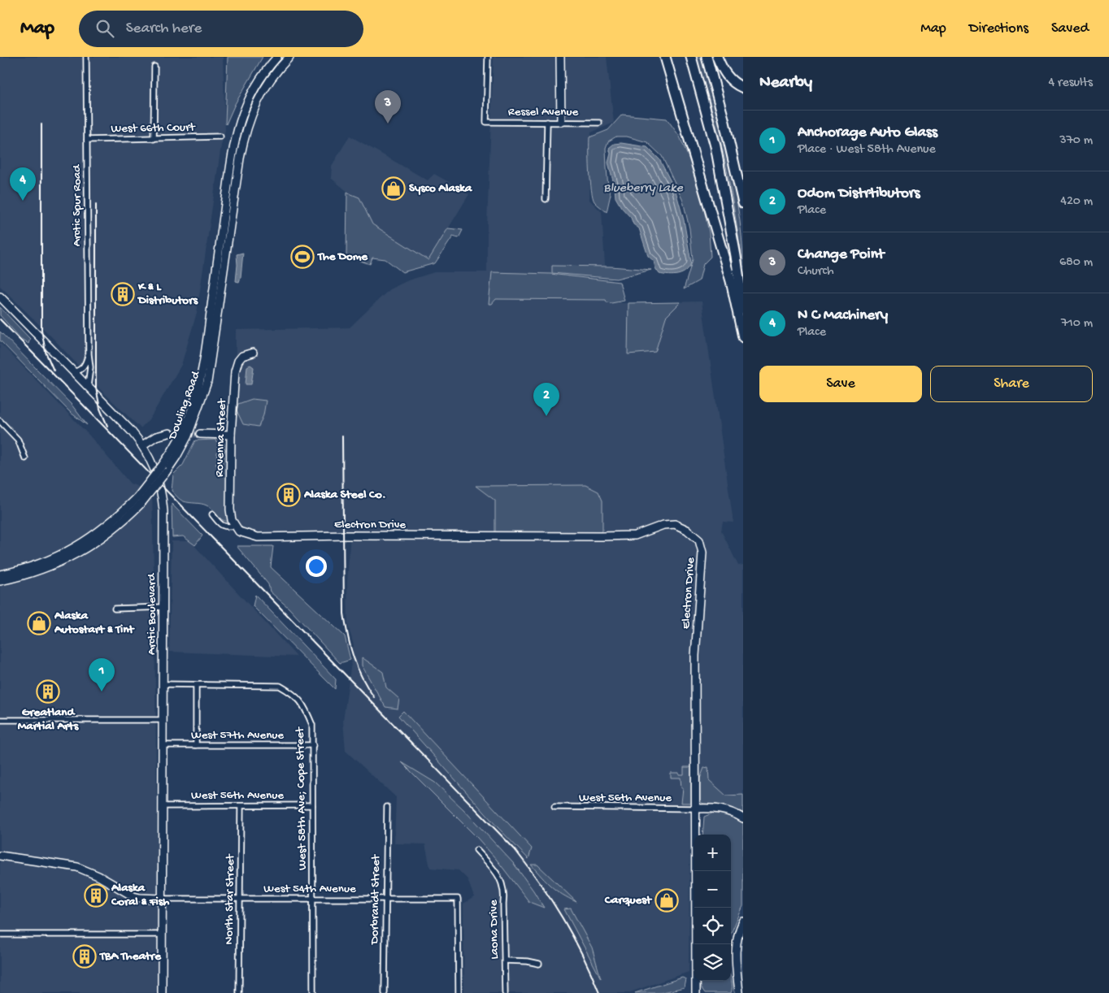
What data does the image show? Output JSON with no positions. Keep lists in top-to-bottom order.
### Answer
{
  "streets": {
    "main road": [
      "Dowling Road",
      "Rovenna Street",
      "Electron Drive",
      "Arctic Boulevard"
    ],
    "street": [
      "Ressel Avenue",
      "West 66th Court",
      "Arctic Spur Road",
      "West 57th Avenue",
      "West 56th Avenue",
      "West 58th Ave; Cope Street",
      "West 54th Avenue",
      "North Star Street",
      "Dorbrandt Street",
      "Laona Drive"
    ]
  },
  "crossings": [
    ["West 66th Court", "Arctic Spur Road"],
    ["Arctic Spur Road", "Arctic Boulevard"],
    ["Rovenna Street", "Electron Drive"],
    ["Electron Drive", "West 56th Avenue"],
    ["Arctic Boulevard", "West 57th Avenue"],
    ["Arctic Boulevard", "West 56th Avenue"],
    ["Arctic Boulevard", "West 58th Ave; Cope Street"],
    ["Arctic Boulevard", "West 54th Avenue"],
    ["West 57th Avenue", "West 58th Ave; Cope Street"],
    ["West 56th Avenue", "West 58th Ave; Cope Street"],
    ["West 56th Avenue", "North Star Street"],
    ["West 58th Ave; Cope Street", "West 54th Avenue"],
    ["West 54th Avenue", "North Star Street"],
    ["West 54th Avenue", "Dorbrandt Street"]
  ],
  "water": ["Blueberry Lake"],
  "places": {
    "shop": ["Sysco Alaska", "Alaska Autostart & Tint", "Carquest"],
    "sports": ["The Dome"],
    "building": [
      "K & L Distributors",
      "Alaska Steel Co.",
      "Greatland Martial Arts",
      "Alaska Coral & Fish",
      "TBA Theatre"
    ]
  },
  "page": {
    "header": "Map",
    "search": "Search here",
    "nav": ["Map", "Directions", "Saved"],
    "heading": ["Nearby", "4 results"],
    "pins": [
      "3",
      "4",
      "2",
      "1"
    ],
    "list": [
      {
        "mark": "1",
        "name": "Anchorage Auto Glass",
        "note": "Place · West 58th Avenue",
        "value": "370 m"
      },
      {
        "mark": "2",
        "name": "Odom Distrtibutors",
        "note": "Place",
        "value": "420 m"
      },
      {
        "mark": "3",
        "name": "Change Point",
        "note": "Church",
        "value": "680 m"
      },
      {
        "mark": "4",
        "name": "N C Machinery",
        "note": "Place",
        "value": "710 m"
      }
    ],
    "buttons": ["Save", "Share"],
    "map_buttons": ["+", "−"]
  }
}
